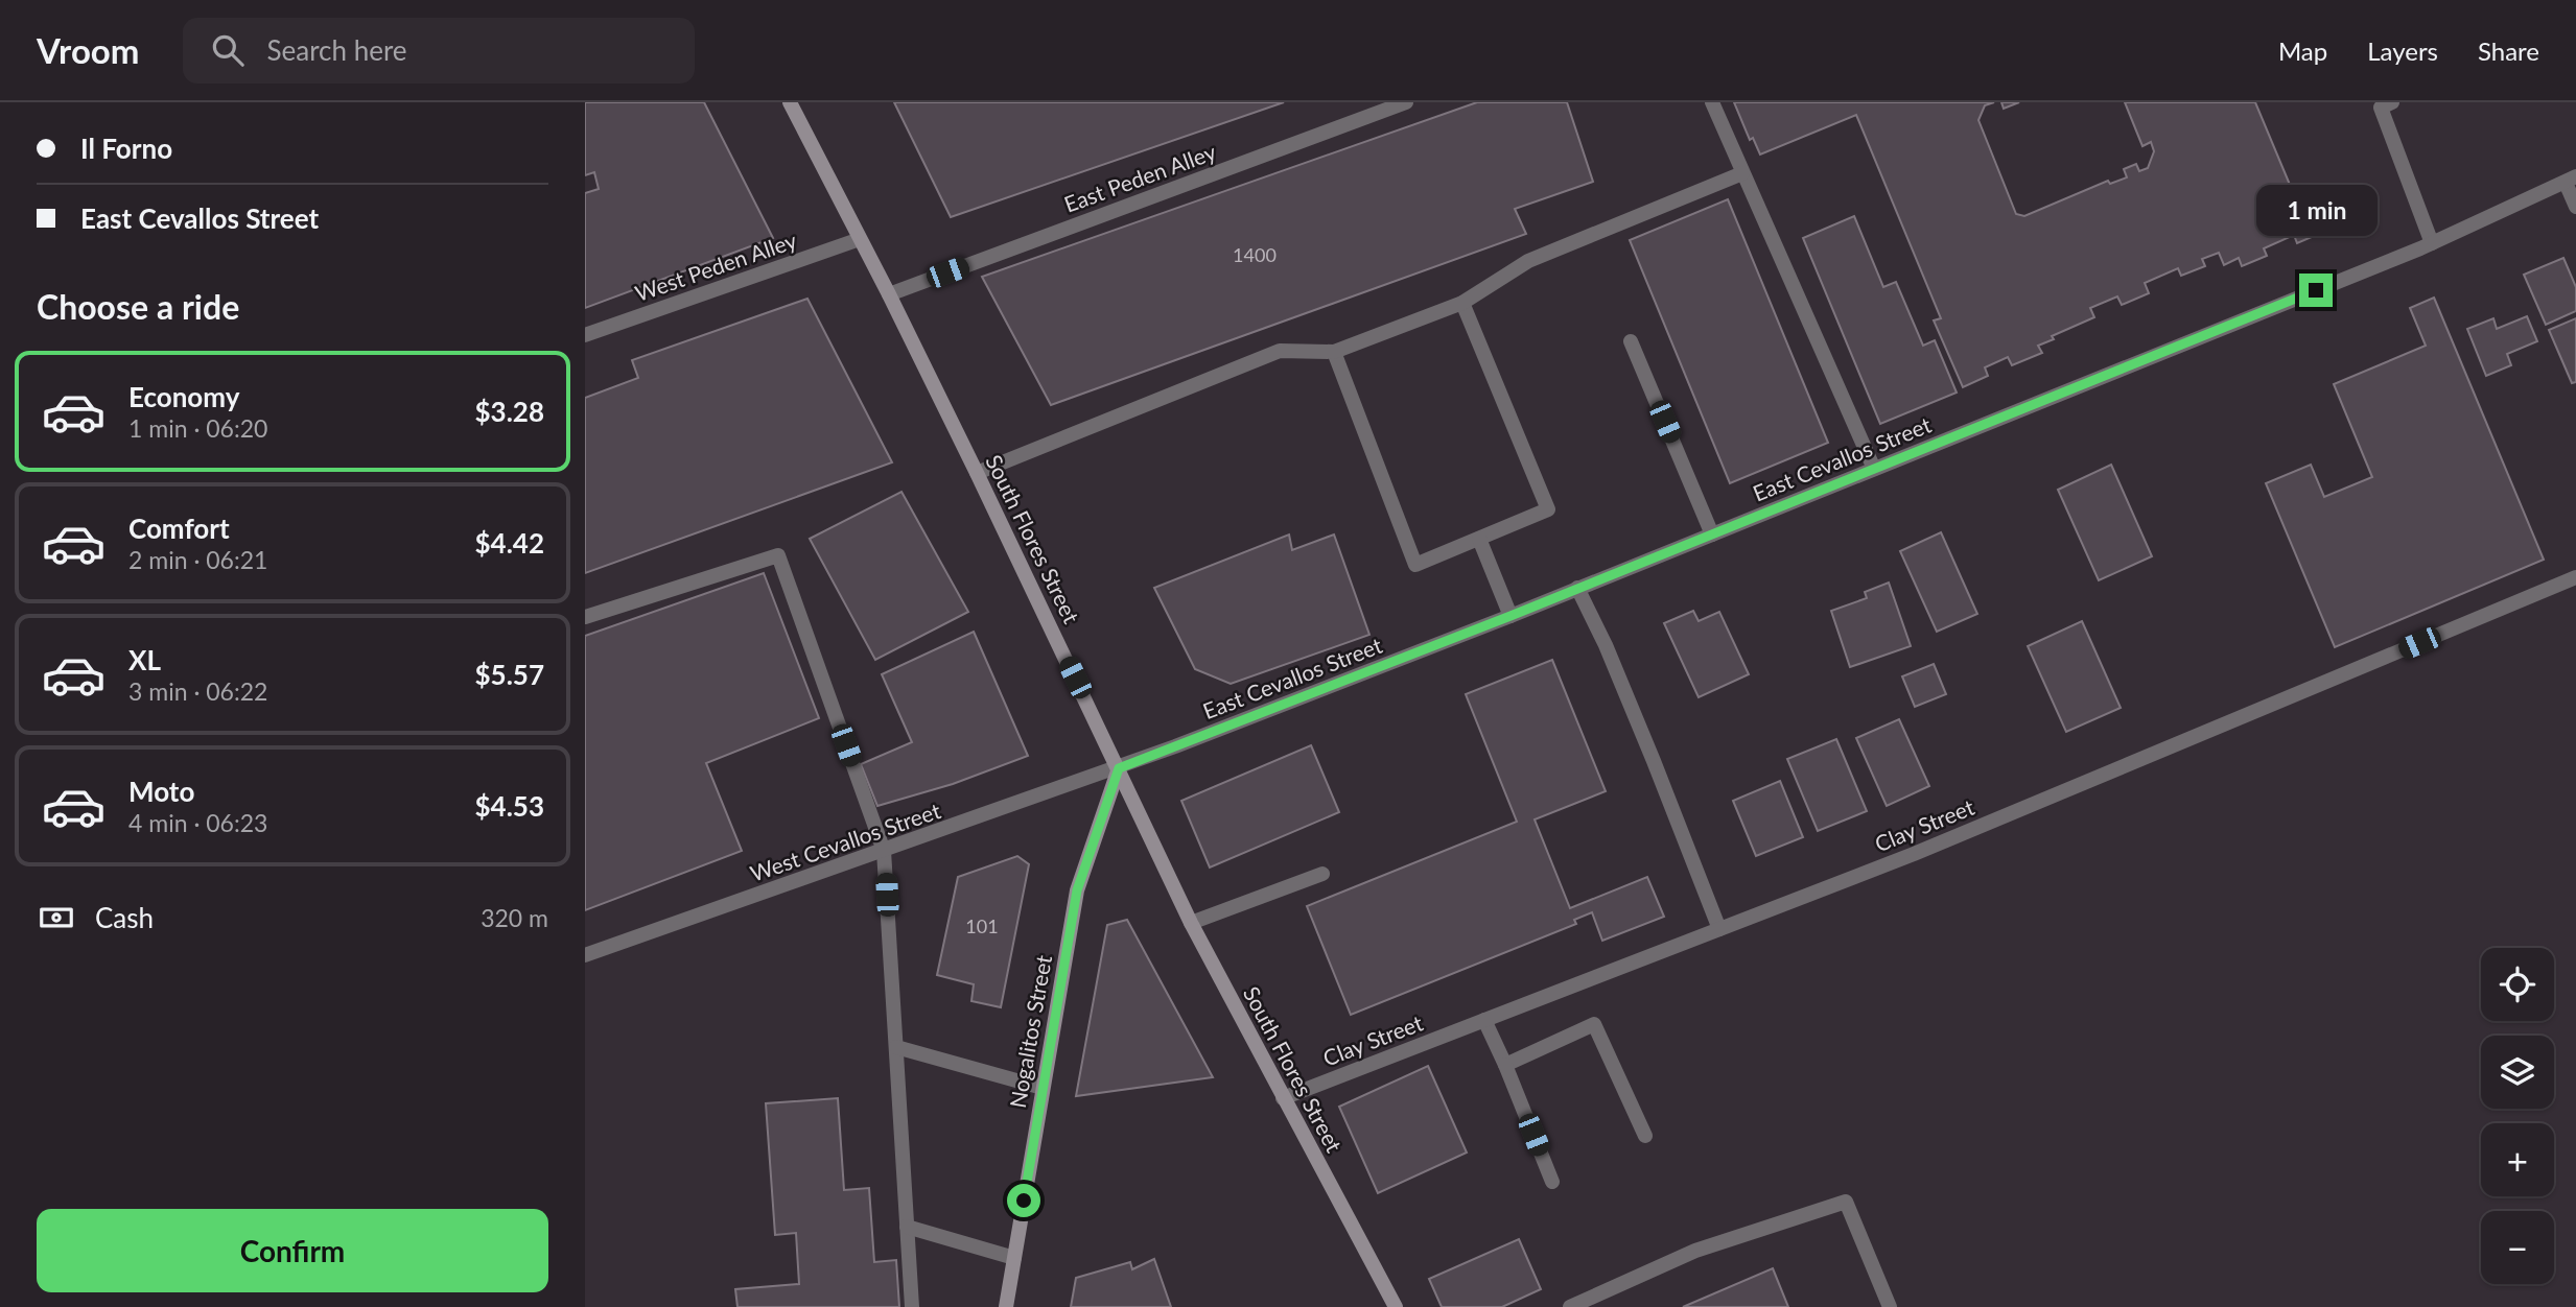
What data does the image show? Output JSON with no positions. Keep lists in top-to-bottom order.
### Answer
{
  "streets": {
    "main road": ["South Flores Street", "Nogalitos Street"],
    "street": [
      "East Peden Alley",
      "West Peden Alley",
      "East Cevallos Street",
      "Clay Street",
      "West Cevallos Street"
    ]
  },
  "crossings": [
    ["East Peden Alley", "South Flores Street"],
    ["West Peden Alley", "South Flores Street"],
    ["East Cevallos Street", "South Flores Street"],
    ["East Cevallos Street", "West Cevallos Street"],
    ["East Cevallos Street", "Nogalitos Street"],
    ["South Flores Street", "Clay Street"],
    ["South Flores Street", "West Cevallos Street"],
    ["South Flores Street", "Nogalitos Street"],
    ["West Cevallos Street", "Nogalitos Street"]
  ],
  "house_numbers": ["1400", "101"],
  "page": {
    "header": "Vroom",
    "search": "Search here",
    "nav": ["Map", "Layers", "Share"],
    "banner": ["Il Forno", "East Cevallos Street"],
    "bubble": "1 min",
    "heading": "Choose a ride",
    "list": [
      {
        "name": "Economy",
        "note": "1 min · 06:20",
        "value": "$3.28"
      },
      {
        "name": "Comfort",
        "note": "2 min · 06:21",
        "value": "$4.42"
      },
      {
        "name": "XL",
        "note": "3 min · 06:22",
        "value": "$5.57"
      },
      {
        "name": "Moto",
        "note": "4 min · 06:23",
        "value": "$4.53"
      }
    ],
    "pay": ["Cash", "320 m"],
    "map_buttons": ["+", "−"],
    "buttons": "Confirm"
  }
}
